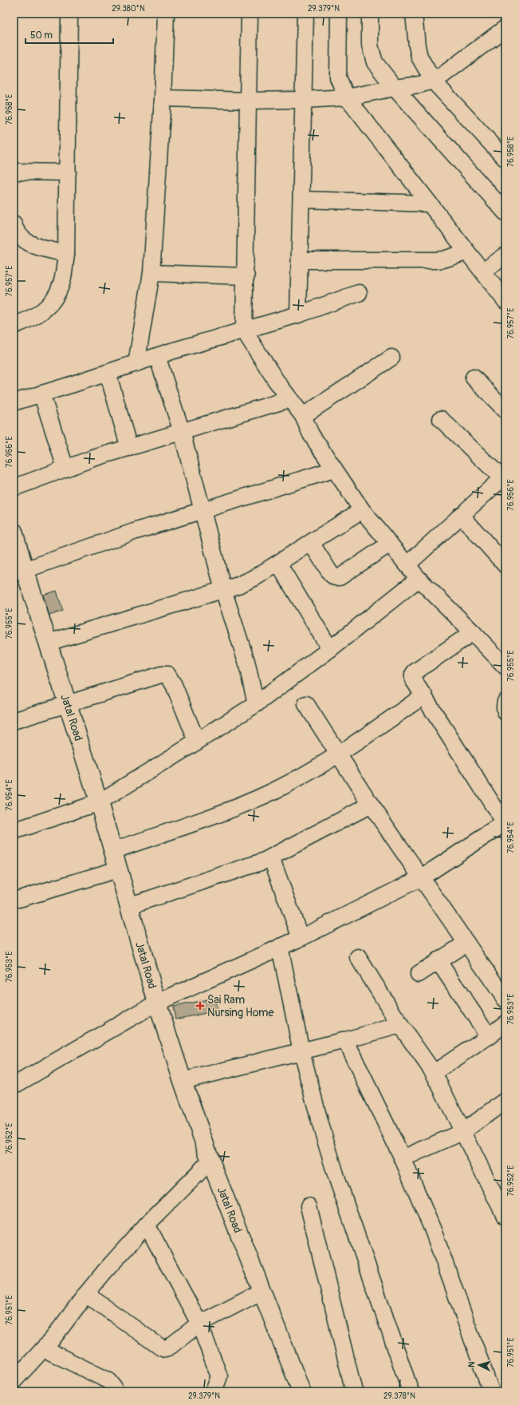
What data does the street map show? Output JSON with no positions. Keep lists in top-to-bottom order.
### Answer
{
  "streets": {
    "main road": ["Jatal Road"]
  },
  "places": {
    "health": ["Sai Ram Nursing Home"]
  },
  "scale_bar": "50 m",
  "north": "left",
  "coordinates": [
    "29.380°N",
    "29.379°N",
    "76.958°E",
    "76.957°E",
    "76.956°E",
    "76.955°E",
    "76.954°E",
    "76.953°E",
    "76.952°E",
    "76.951°E",
    "29.378°N"
  ]
}
